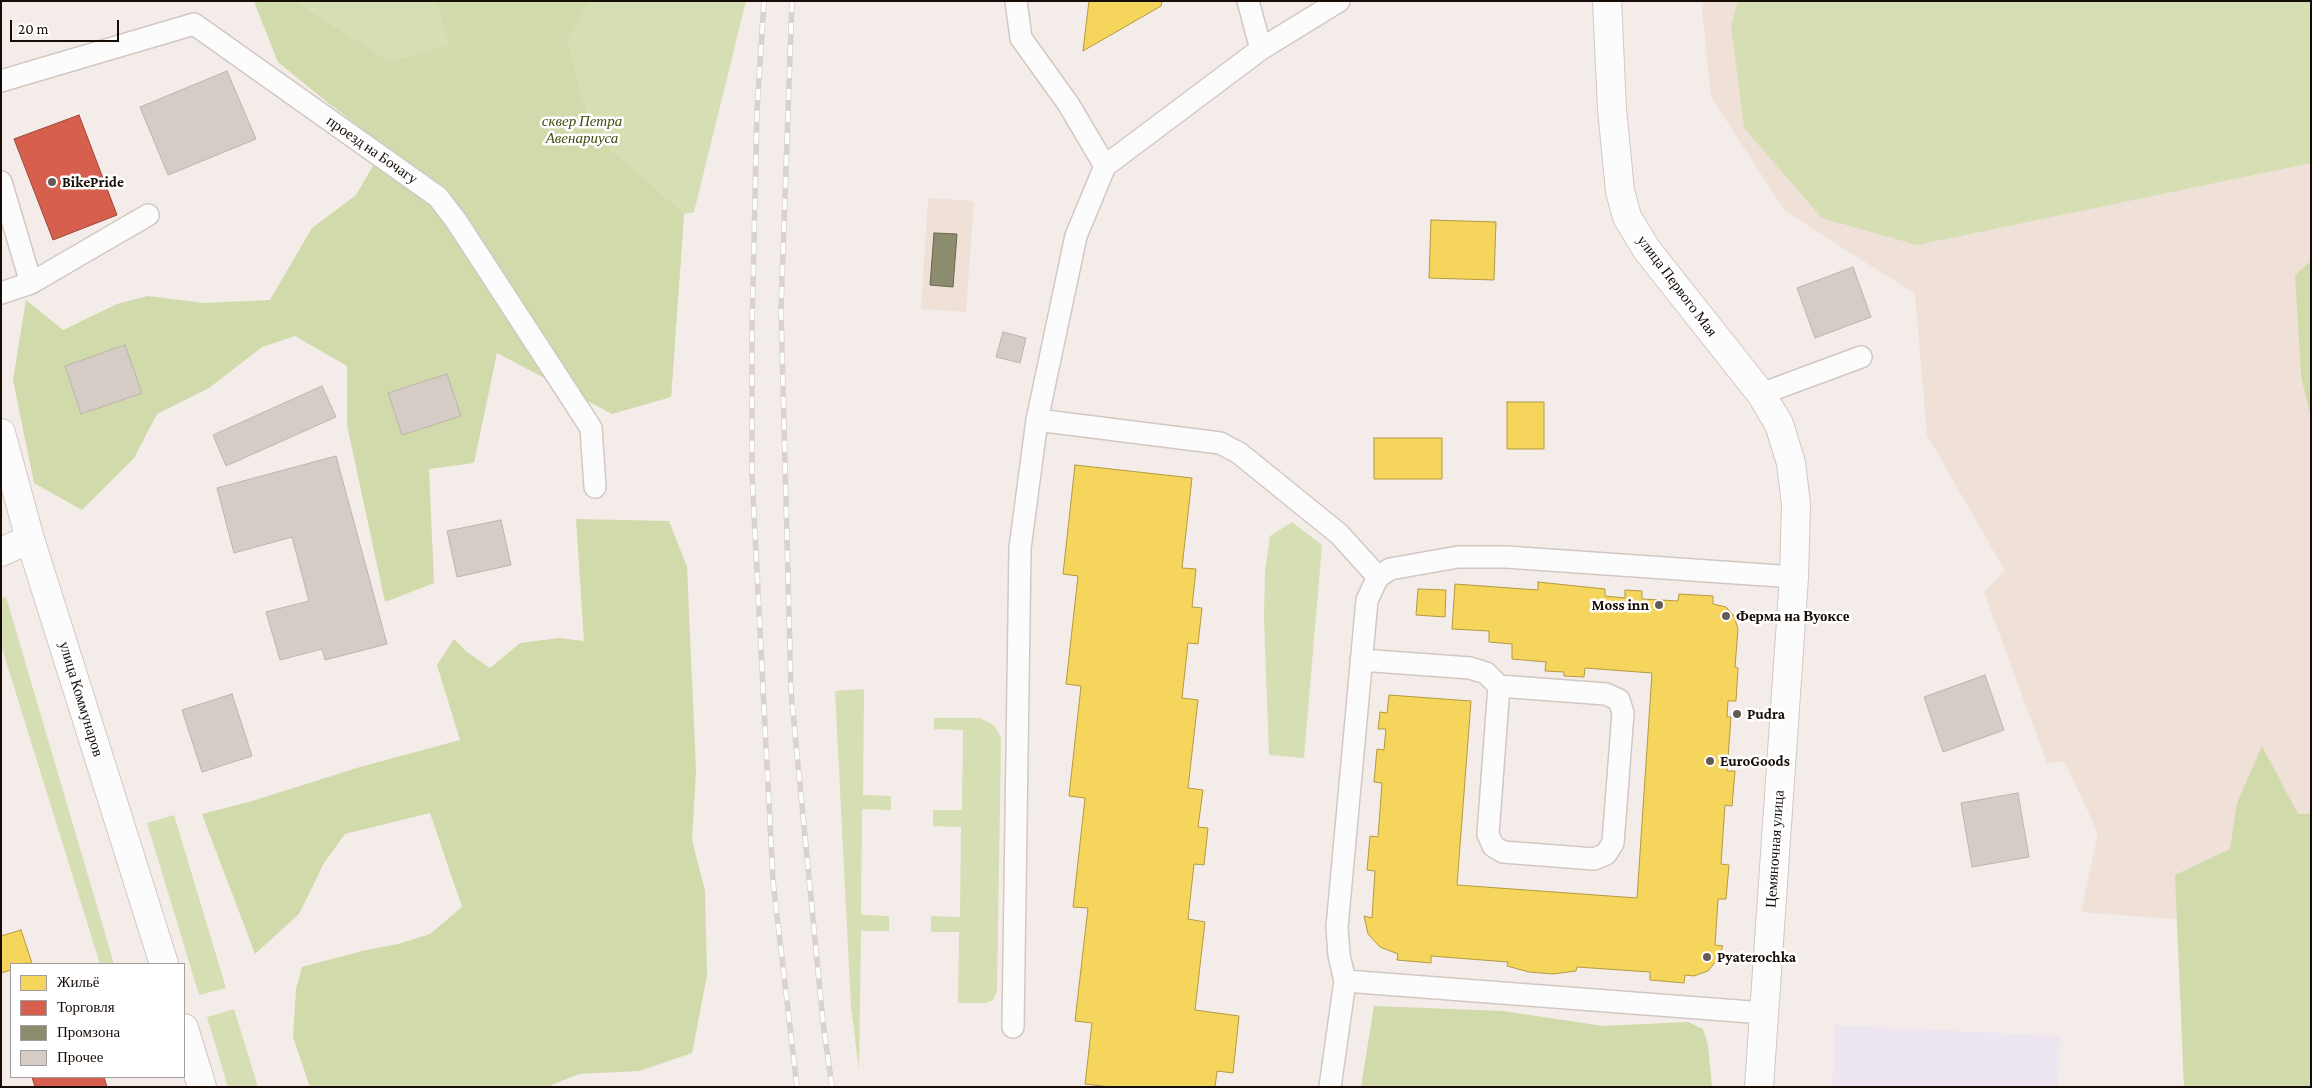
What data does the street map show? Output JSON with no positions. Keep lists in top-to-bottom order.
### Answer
{
  "streets": {
    "street": ["улица Первого Мая", "улица Коммунаров", "Цемяночная улица"],
    "lane": ["проезд на Бочагу"]
  },
  "crossings": [
    ["улица Первого Мая", "Цемяночная улица"]
  ],
  "parks": ["сквер Петра Авенариуса"],
  "places": [
    "BikePride",
    "Moss inn",
    "Ферма на Вуоксе",
    "Pudra",
    "EuroGoods",
    "Pyaterochka"
  ],
  "legend": [
    "Жильё",
    "Торговля",
    "Промзона",
    "Прочее"
  ],
  "scale_bar": "20 m"
}
